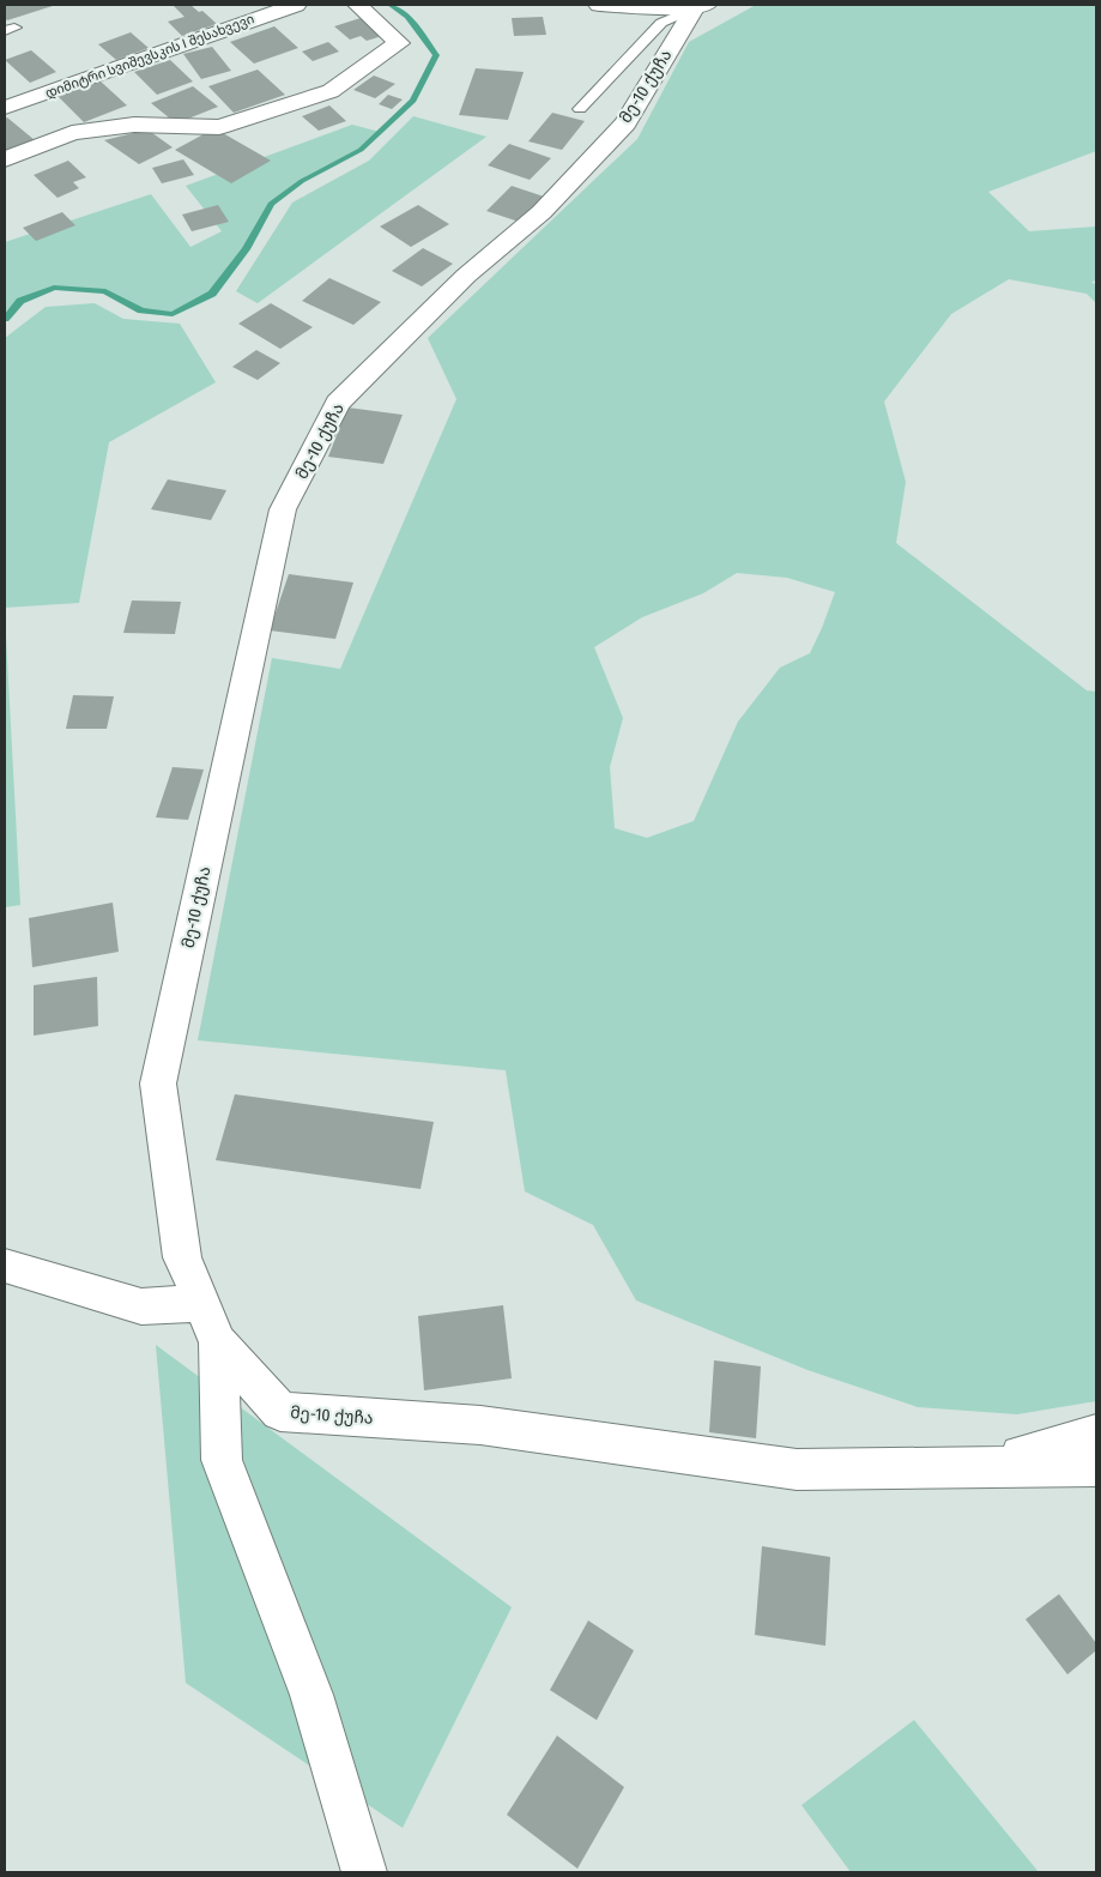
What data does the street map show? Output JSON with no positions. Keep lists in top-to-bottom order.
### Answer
{
  "streets": {
    "street": ["დიმიტრი სვიშევსკის I შესახვევი", "მე-10 ქუჩა"]
  }
}
